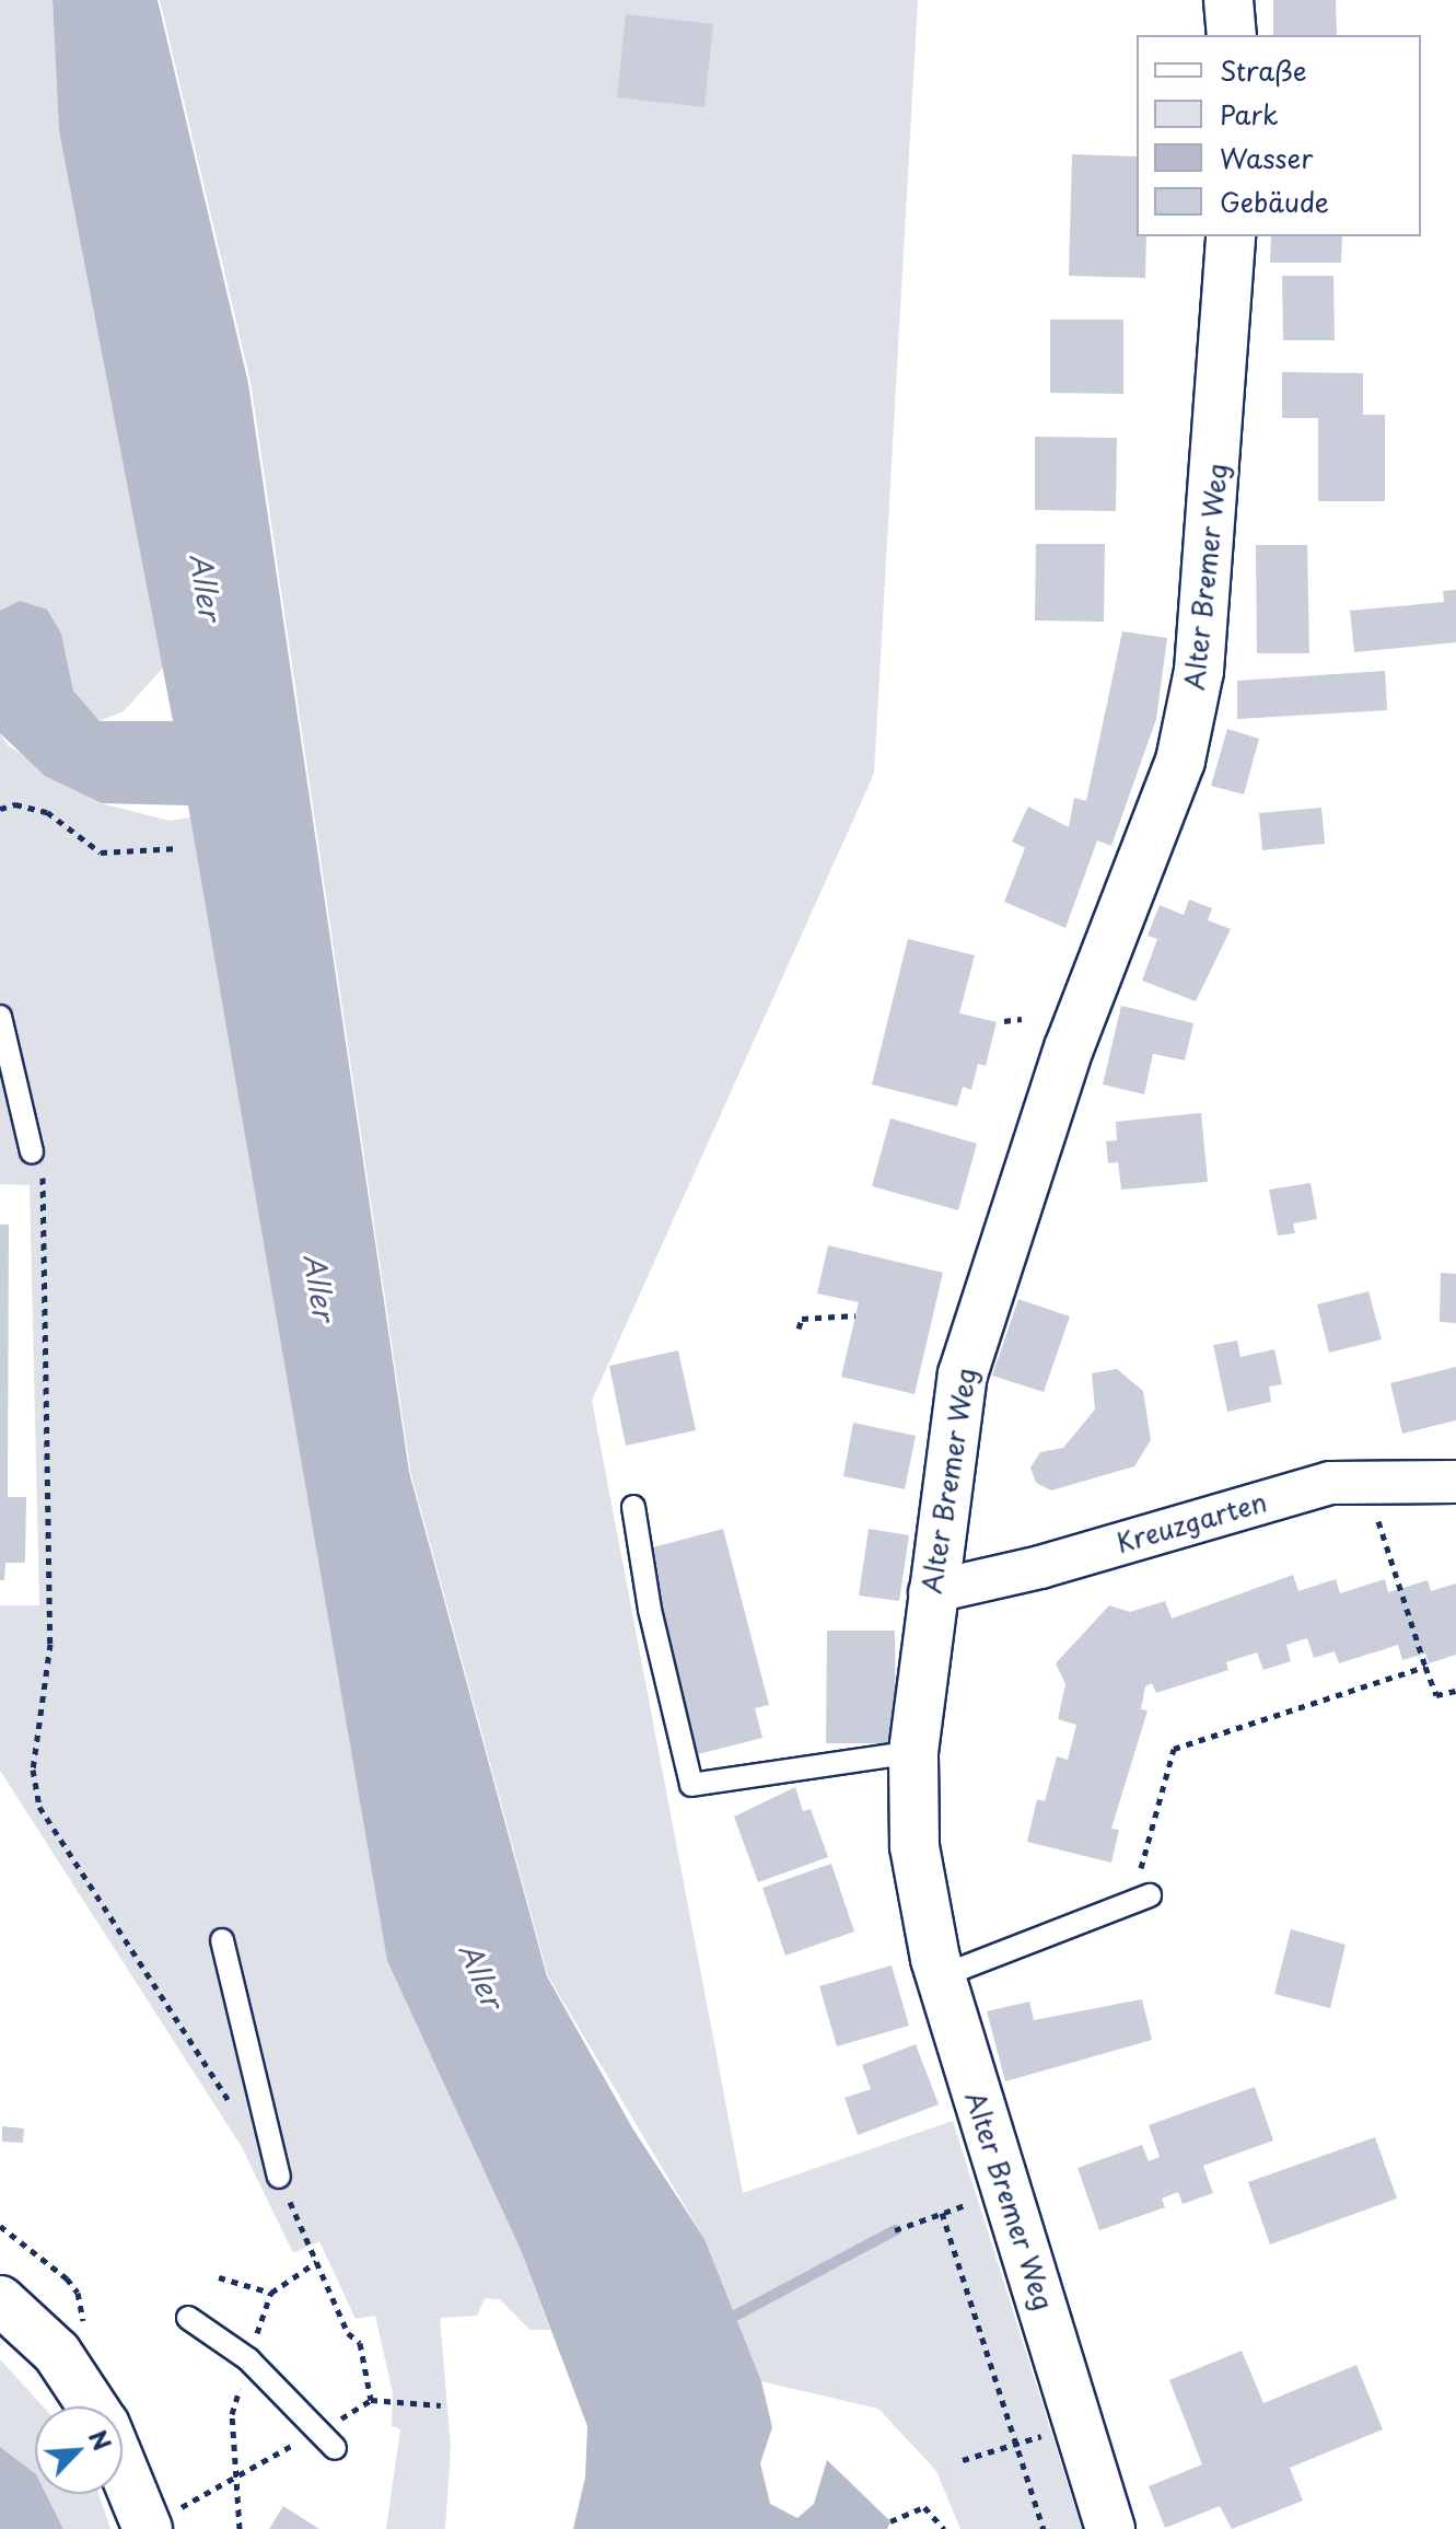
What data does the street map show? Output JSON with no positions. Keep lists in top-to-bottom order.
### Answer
{
  "streets": {
    "street": ["Alter Bremer Weg", "Kreuzgarten"]
  },
  "crossings": [
    ["Alter Bremer Weg", "Kreuzgarten"]
  ],
  "water": ["Aller"],
  "legend": [
    "Straße",
    "Park",
    "Wasser",
    "Gebäude"
  ],
  "north": "top right"
}
